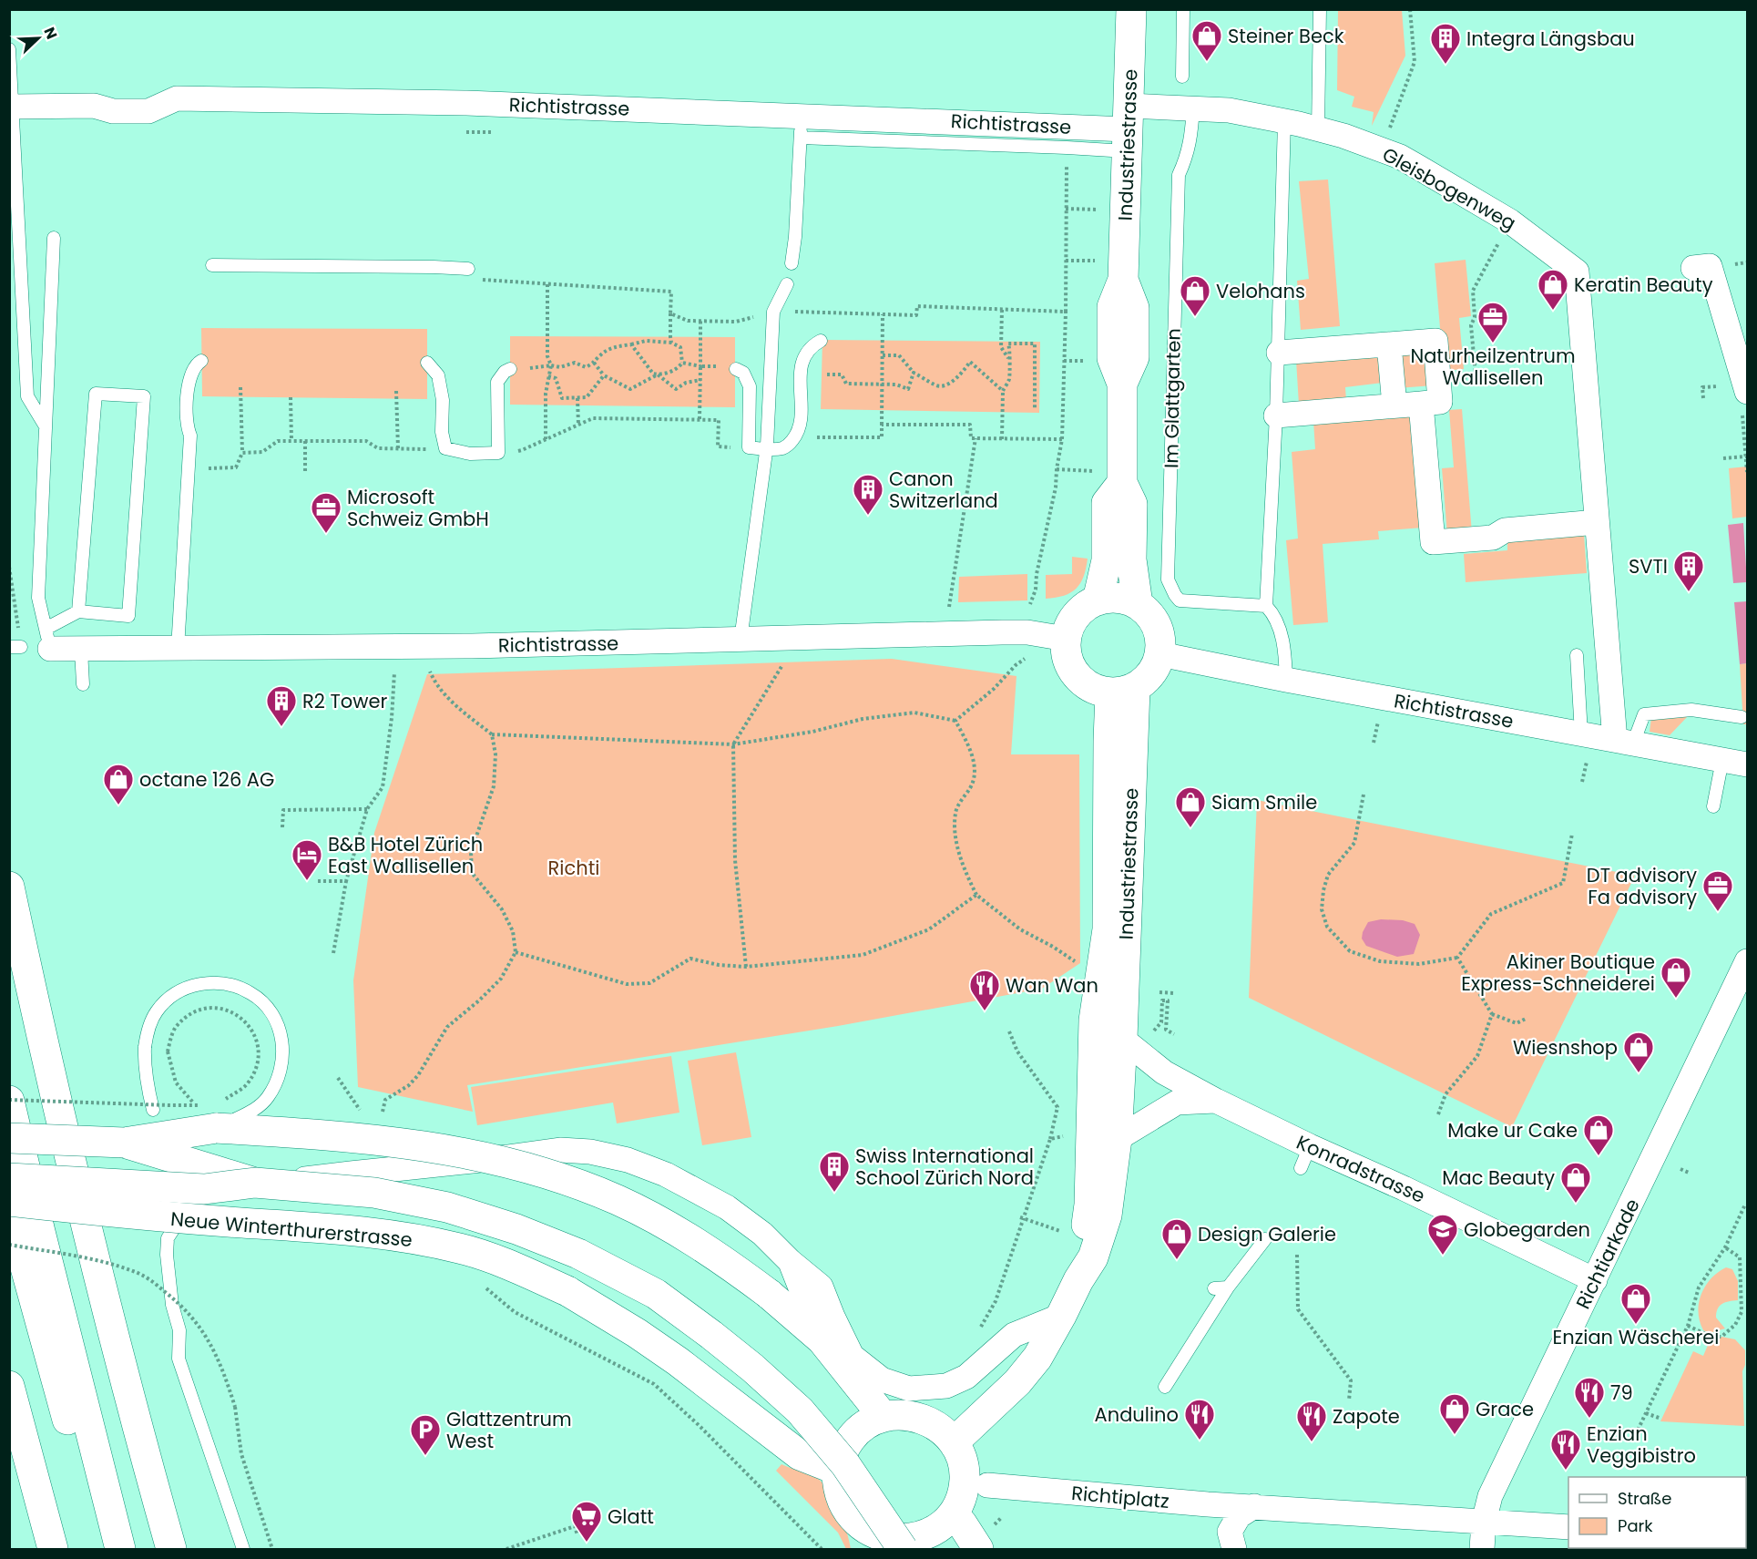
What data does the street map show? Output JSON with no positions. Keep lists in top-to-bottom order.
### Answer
{
  "streets": {
    "main road": ["Industriestrasse", "Neue Winterthurerstrasse"],
    "street": [
      "Richtistrasse",
      "Gleisbogenweg",
      "Konradstrasse",
      "Richtiarkade",
      "Richtiplatz"
    ],
    "lane": ["Im Glattgarten"]
  },
  "crossings": [
    ["Richtistrasse", "Industriestrasse"],
    ["Richtistrasse", "Gleisbogenweg"],
    ["Industriestrasse", "Gleisbogenweg"],
    ["Industriestrasse", "Konradstrasse"],
    ["Industriestrasse", "Neue Winterthurerstrasse"],
    ["Gleisbogenweg", "Im Glattgarten"],
    ["Konradstrasse", "Richtiarkade"],
    ["Richtiarkade", "Richtiplatz"]
  ],
  "parks": ["Richti"],
  "places": {
    "shop": [
      "Steiner Beck",
      "Keratin Beauty",
      "Velohans",
      "octane 126 AG",
      "Siam Smile",
      "Akiner Boutique Express-Schneiderei",
      "Wiesnshop",
      "Make ur Cake",
      "Mac Beauty",
      "Design Galerie",
      "Enzian Wäscherei",
      "Grace"
    ],
    "building": [
      "Integra Längsbau",
      "Canon Switzerland",
      "SVTI",
      "R2 Tower",
      "Swiss International School Zürich Nord"
    ],
    "office": ["Naturheilzentrum Wallisellen", "Microsoft Schweiz GmbH", "DT advisory Fa advisory"],
    "hotel": ["B&B Hotel Zürich East Wallisellen"],
    "restaurant": [
      "Wan Wan",
      "79",
      "Andulino",
      "Zapote",
      "Enzian Veggibistro"
    ],
    "school or university": ["Globegarden"],
    "parking": ["Glattzentrum West"],
    "supermarket": ["Glatt"]
  },
  "legend": ["Straße", "Park"],
  "north": "top right"
}
